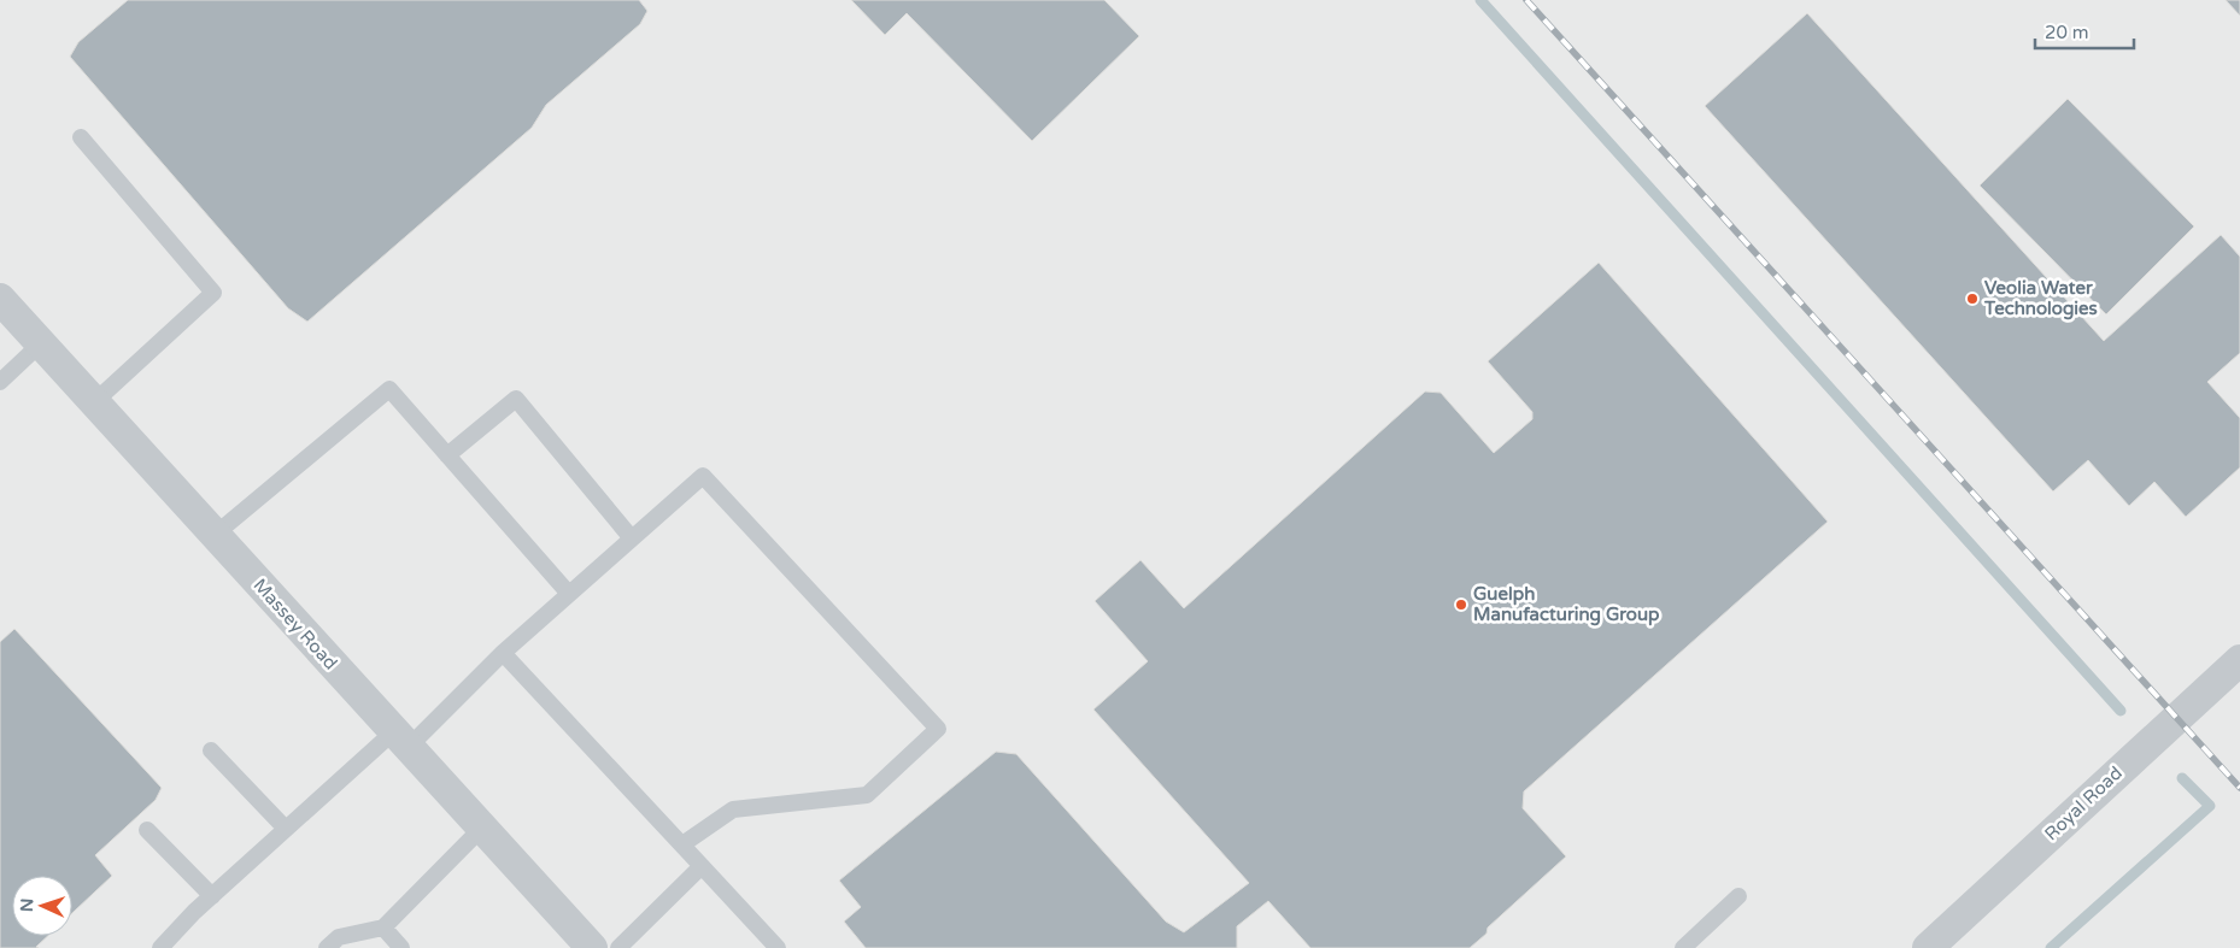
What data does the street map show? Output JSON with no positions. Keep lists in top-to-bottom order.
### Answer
{
  "streets": {
    "street": ["Massey Road", "Royal Road"]
  },
  "places": ["Veolia Water Technologies", "Guelph Manufacturing Group"],
  "scale_bar": "20 m",
  "north": "left"
}
